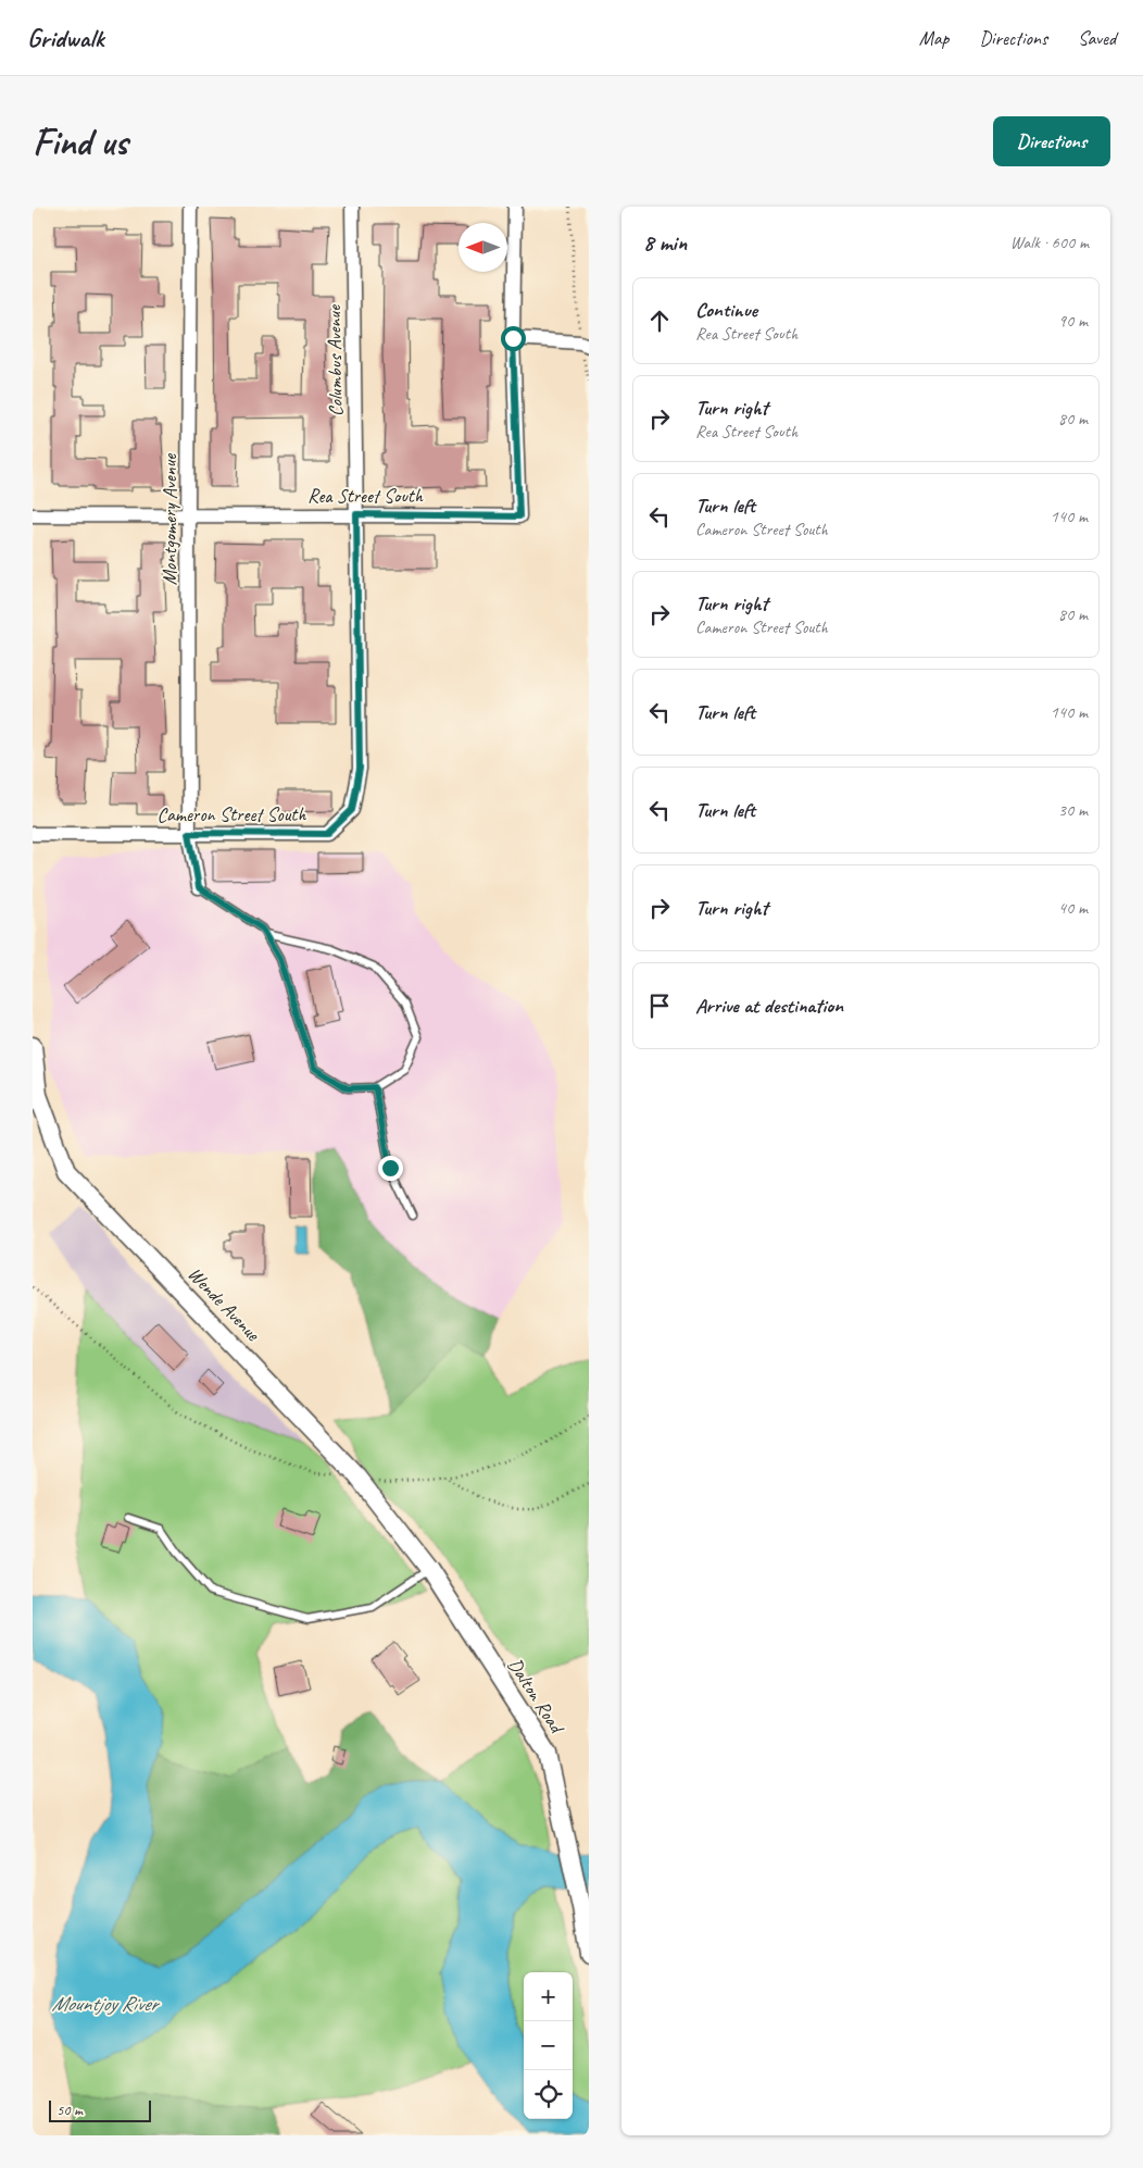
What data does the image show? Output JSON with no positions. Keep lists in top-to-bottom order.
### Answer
{
  "streets": {
    "street": [
      "Columbus Avenue",
      "Rea Street South",
      "Montgomery Avenue",
      "Cameron Street South",
      "Wende Avenue",
      "Dalton Road"
    ]
  },
  "crossings": [
    ["Columbus Avenue", "Rea Street South"],
    ["Columbus Avenue", "Cameron Street South"],
    ["Rea Street South", "Montgomery Avenue"],
    ["Rea Street South", "Cameron Street South"],
    ["Montgomery Avenue", "Cameron Street South"],
    ["Wende Avenue", "Dalton Road"]
  ],
  "water": ["Mountjoy River"],
  "scale_bar": "50 m",
  "north": "left",
  "page": {
    "header": "Gridwalk",
    "nav": ["Map", "Directions", "Saved"],
    "buttons": "Directions",
    "title": "Find us",
    "heading": ["8 min", "Walk · 600 m"],
    "list": [
      ["Continue", "Rea Street South", "90 m"],
      ["Turn right", "Rea Street South", "80 m"],
      ["Turn left", "Cameron Street South", "140 m"],
      ["Turn right", "Cameron Street South", "80 m"],
      ["Turn left", "140 m"],
      ["Turn left", "30 m"],
      ["Turn right", "40 m"],
      "Arrive at destination"
    ],
    "map_buttons": ["+", "−"],
    "scale": "50 m"
  }
}
